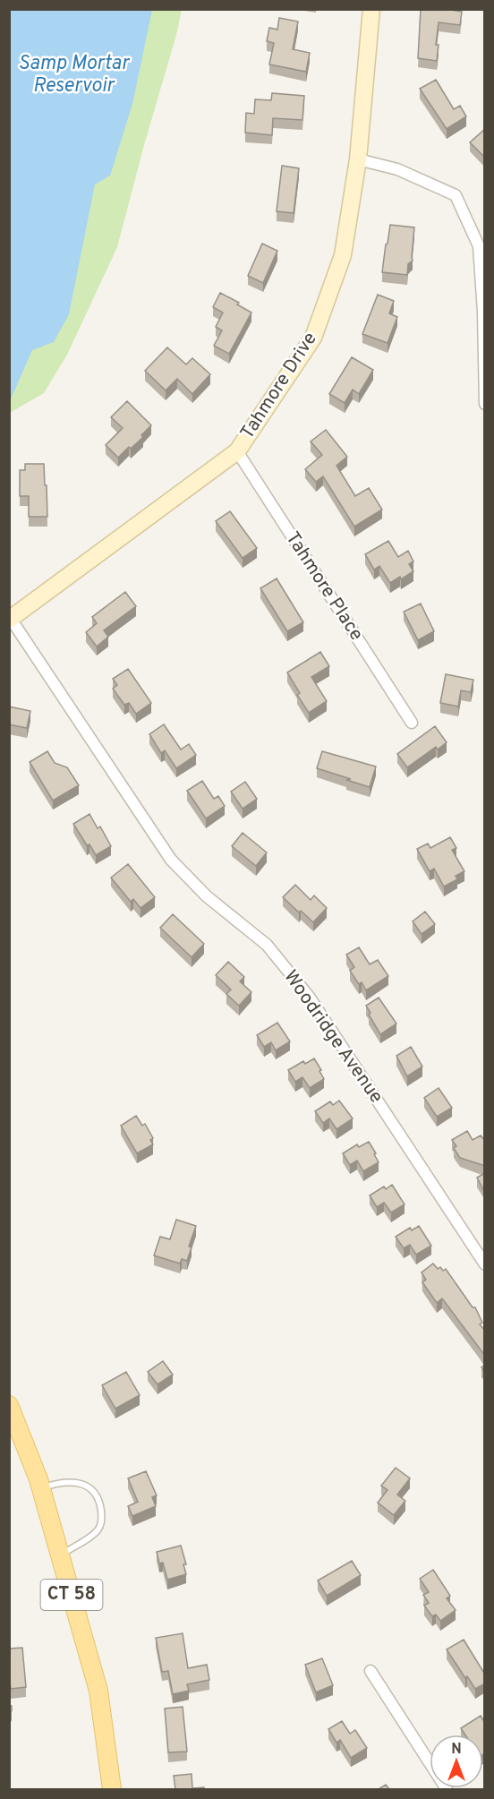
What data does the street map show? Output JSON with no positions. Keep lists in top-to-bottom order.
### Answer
{
  "streets": {
    "main road": ["CT 58"],
    "street": ["Tahmore Drive", "Tahmore Place", "Woodridge Avenue"]
  },
  "crossings": [
    ["Tahmore Drive", "Tahmore Place"],
    ["Tahmore Drive", "Woodridge Avenue"]
  ],
  "water": ["Samp Mortar Reservoir"],
  "north": "top"
}
